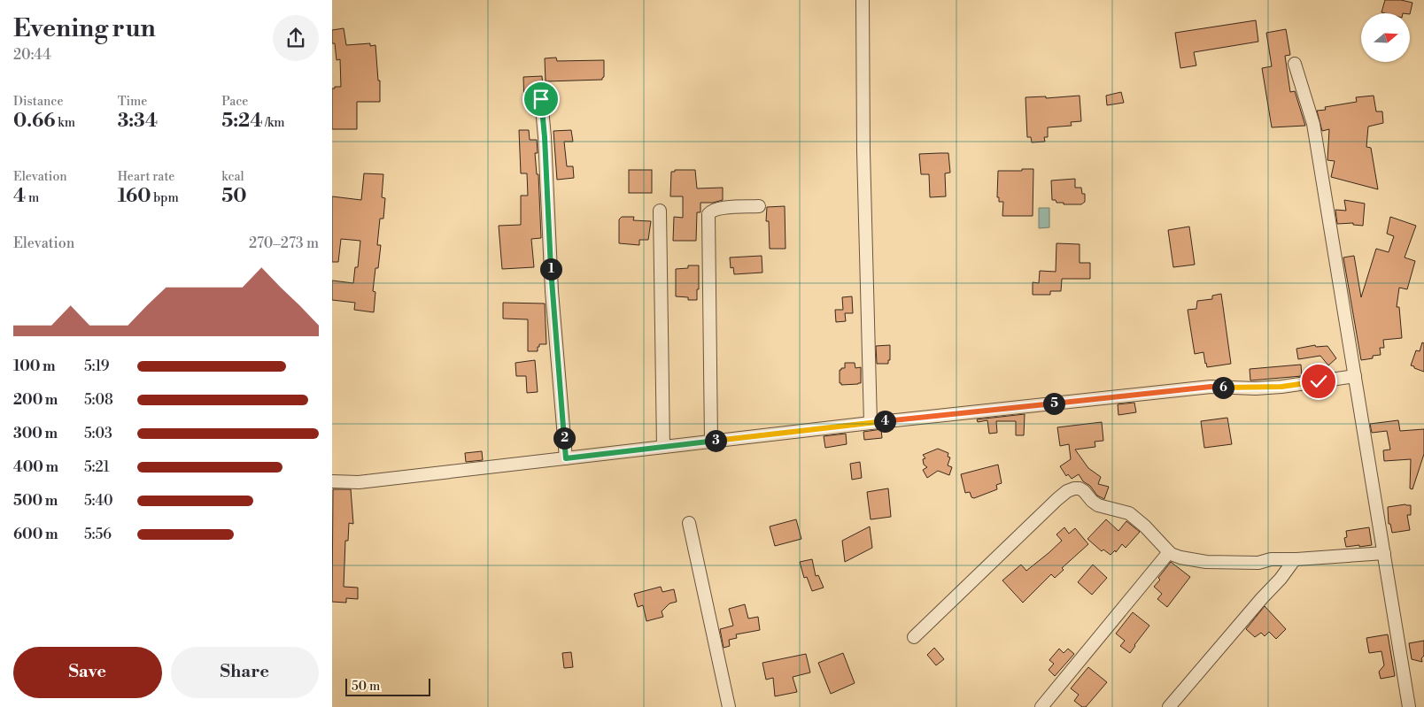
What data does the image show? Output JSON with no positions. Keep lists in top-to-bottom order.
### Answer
{
  "scale_bar": "50 m",
  "north": "right",
  "page": {
    "heading": ["Evening run", "20:44"],
    "stats": [
      ["Distance", "0.66 km"],
      ["Time", "3:34"],
      ["Pace", "5:24 /km"],
      ["Elevation", "4 m"],
      ["Heart rate", "160 bpm"],
      ["kcal", "50"]
    ],
    "chart": ["Elevation", "270–273 m"],
    "pins": [
      "1",
      "6",
      "5",
      "4",
      "2",
      "3"
    ],
    "list": [
      {
        "name": "100 m",
        "note": "5:19"
      },
      {
        "name": "200 m",
        "note": "5:08"
      },
      {
        "name": "300 m",
        "note": "5:03"
      },
      {
        "name": "400 m",
        "note": "5:21"
      },
      {
        "name": "500 m",
        "note": "5:40"
      },
      {
        "name": "600 m",
        "note": "5:56"
      }
    ],
    "buttons": ["Save", "Share"],
    "scale": "50 m"
  }
}
